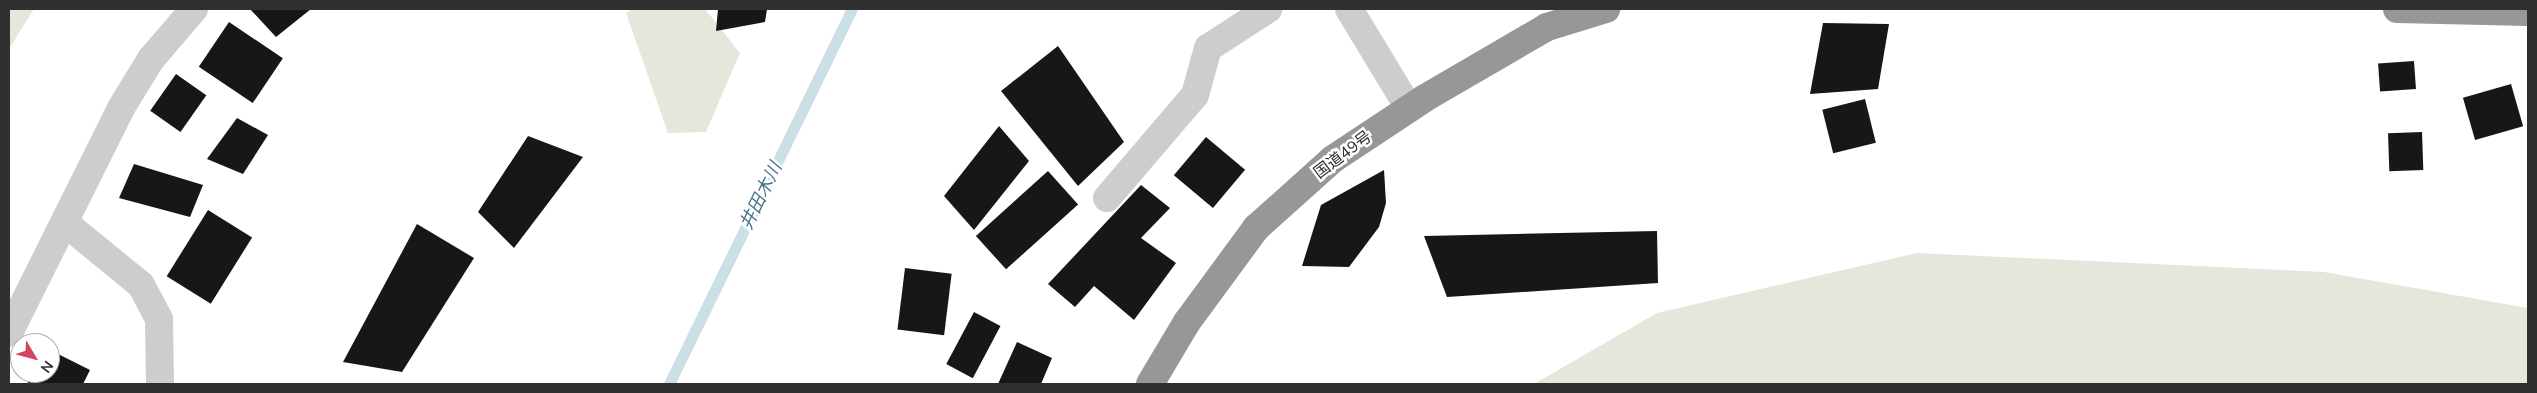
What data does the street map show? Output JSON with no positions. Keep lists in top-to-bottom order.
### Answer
{
  "streets": {
    "highway": ["国道49号"]
  },
  "water": ["井田木川"],
  "north": "bottom right"
}
